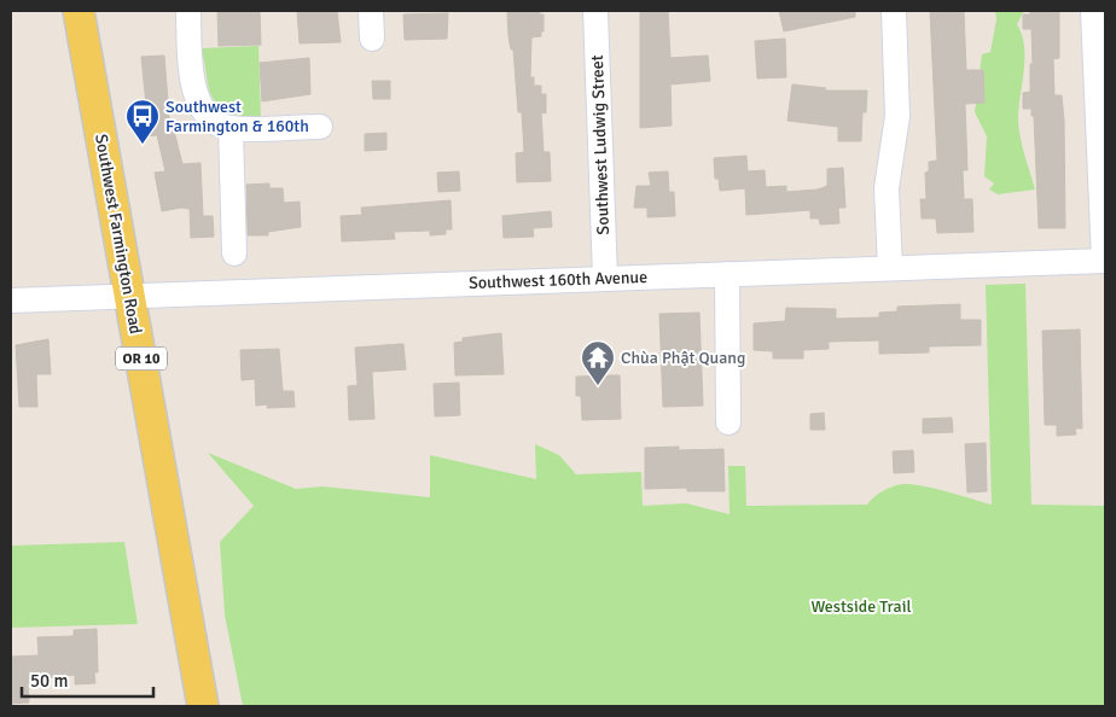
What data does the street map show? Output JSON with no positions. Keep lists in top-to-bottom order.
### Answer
{
  "streets": {
    "main road": ["Southwest Farmington Road", "OR 10"],
    "street": ["Southwest Ludwig Street", "Southwest 160th Avenue"]
  },
  "crossings": [
    ["Southwest Ludwig Street", "Southwest 160th Avenue"],
    ["Southwest Farmington Road", "Southwest 160th Avenue"]
  ],
  "parks": ["Westside Trail"],
  "places": {
    "bus stop": ["Southwest Farmington & 160th"],
    "temple": ["Chùa Phật Quang"]
  },
  "scale_bar": "50 m"
}
